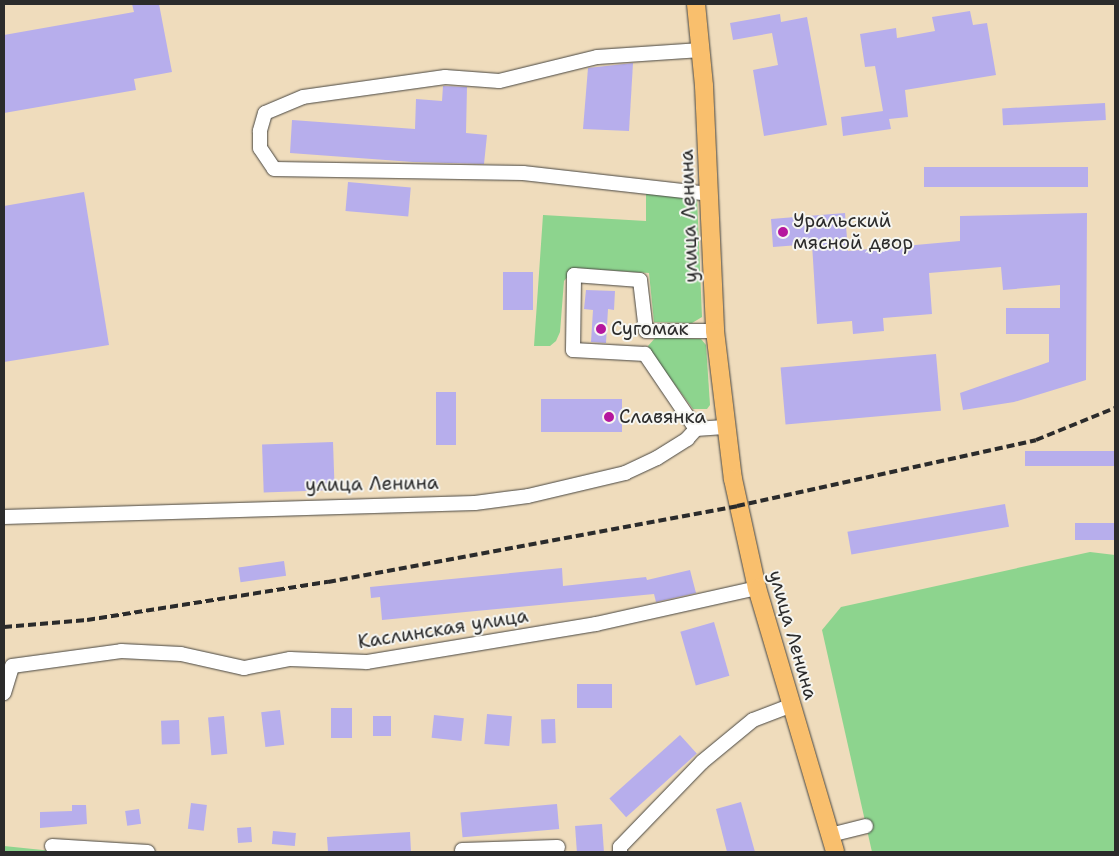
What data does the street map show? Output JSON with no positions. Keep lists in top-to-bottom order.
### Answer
{
  "streets": {
    "main road": ["улица Ленина"],
    "street": ["Каслинская улица"]
  },
  "crossings": [
    ["улица Ленина", "Каслинская улица"]
  ],
  "places": ["Уральский мясной двор", "Сугомак", "Славянка"]
}
